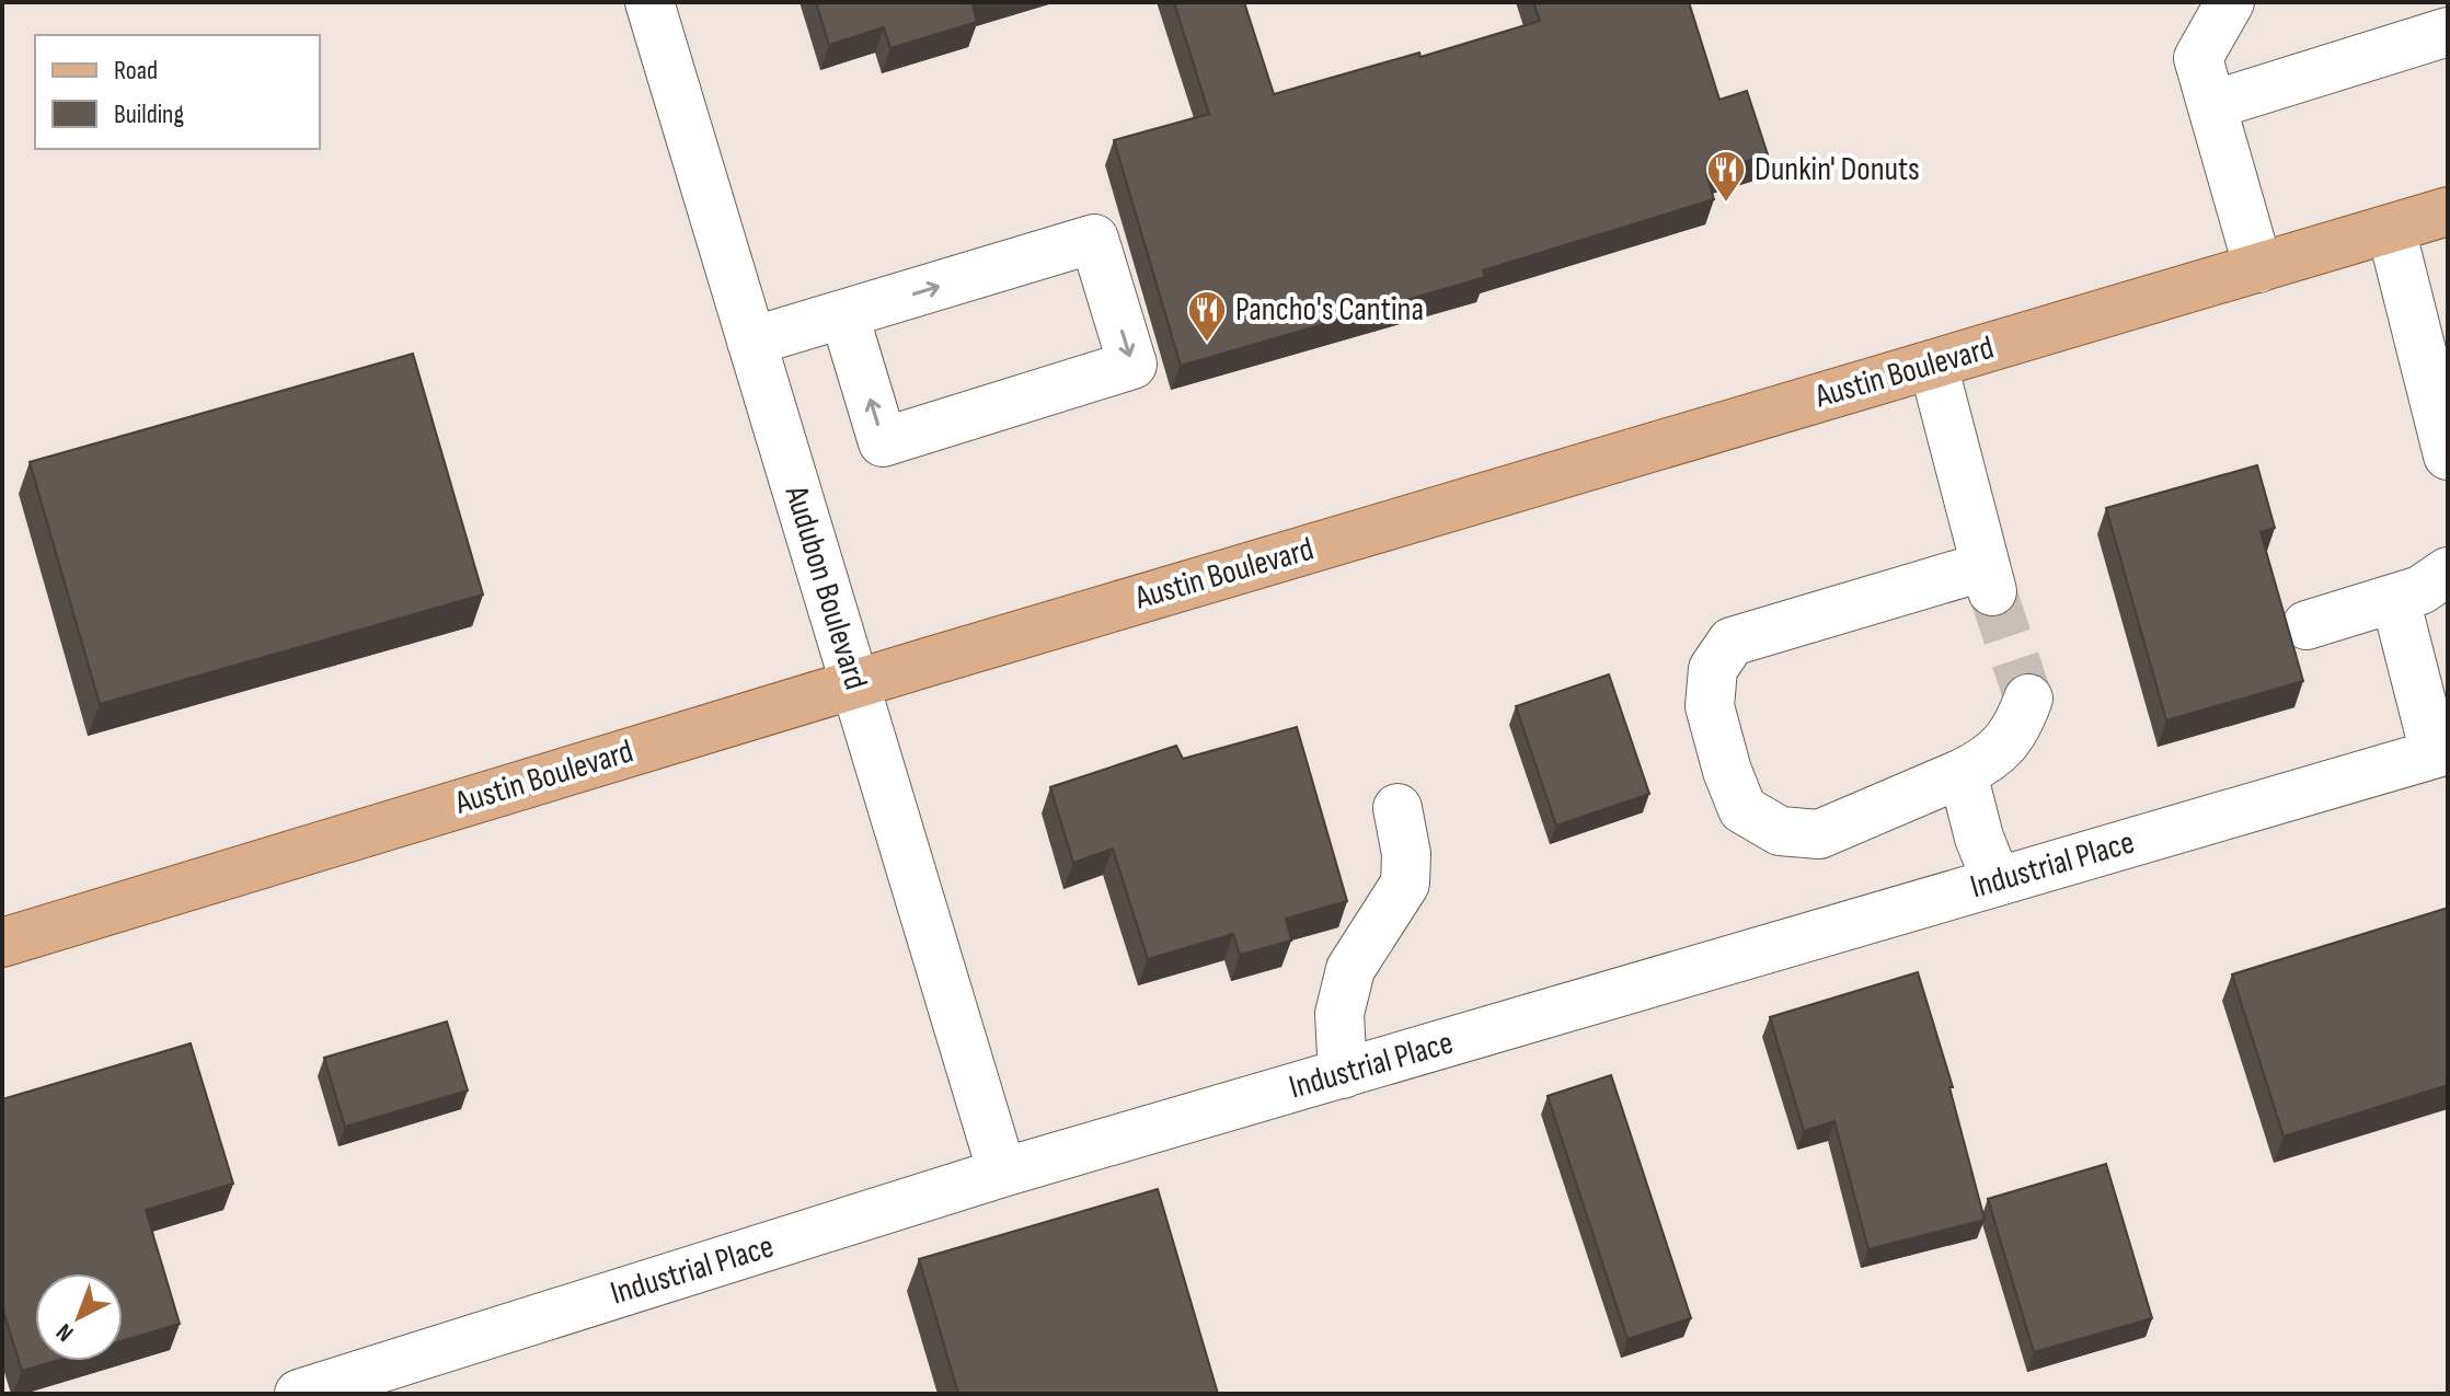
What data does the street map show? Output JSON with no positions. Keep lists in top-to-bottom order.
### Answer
{
  "streets": {
    "main road": ["Austin Boulevard"],
    "street": ["Audubon Boulevard", "Industrial Place"]
  },
  "crossings": [
    ["Austin Boulevard", "Audubon Boulevard"],
    ["Audubon Boulevard", "Industrial Place"]
  ],
  "places": {
    "restaurant": ["Dunkin' Donuts", "Pancho's Cantina"]
  },
  "legend": ["Road", "Building"],
  "north": "bottom left"
}
